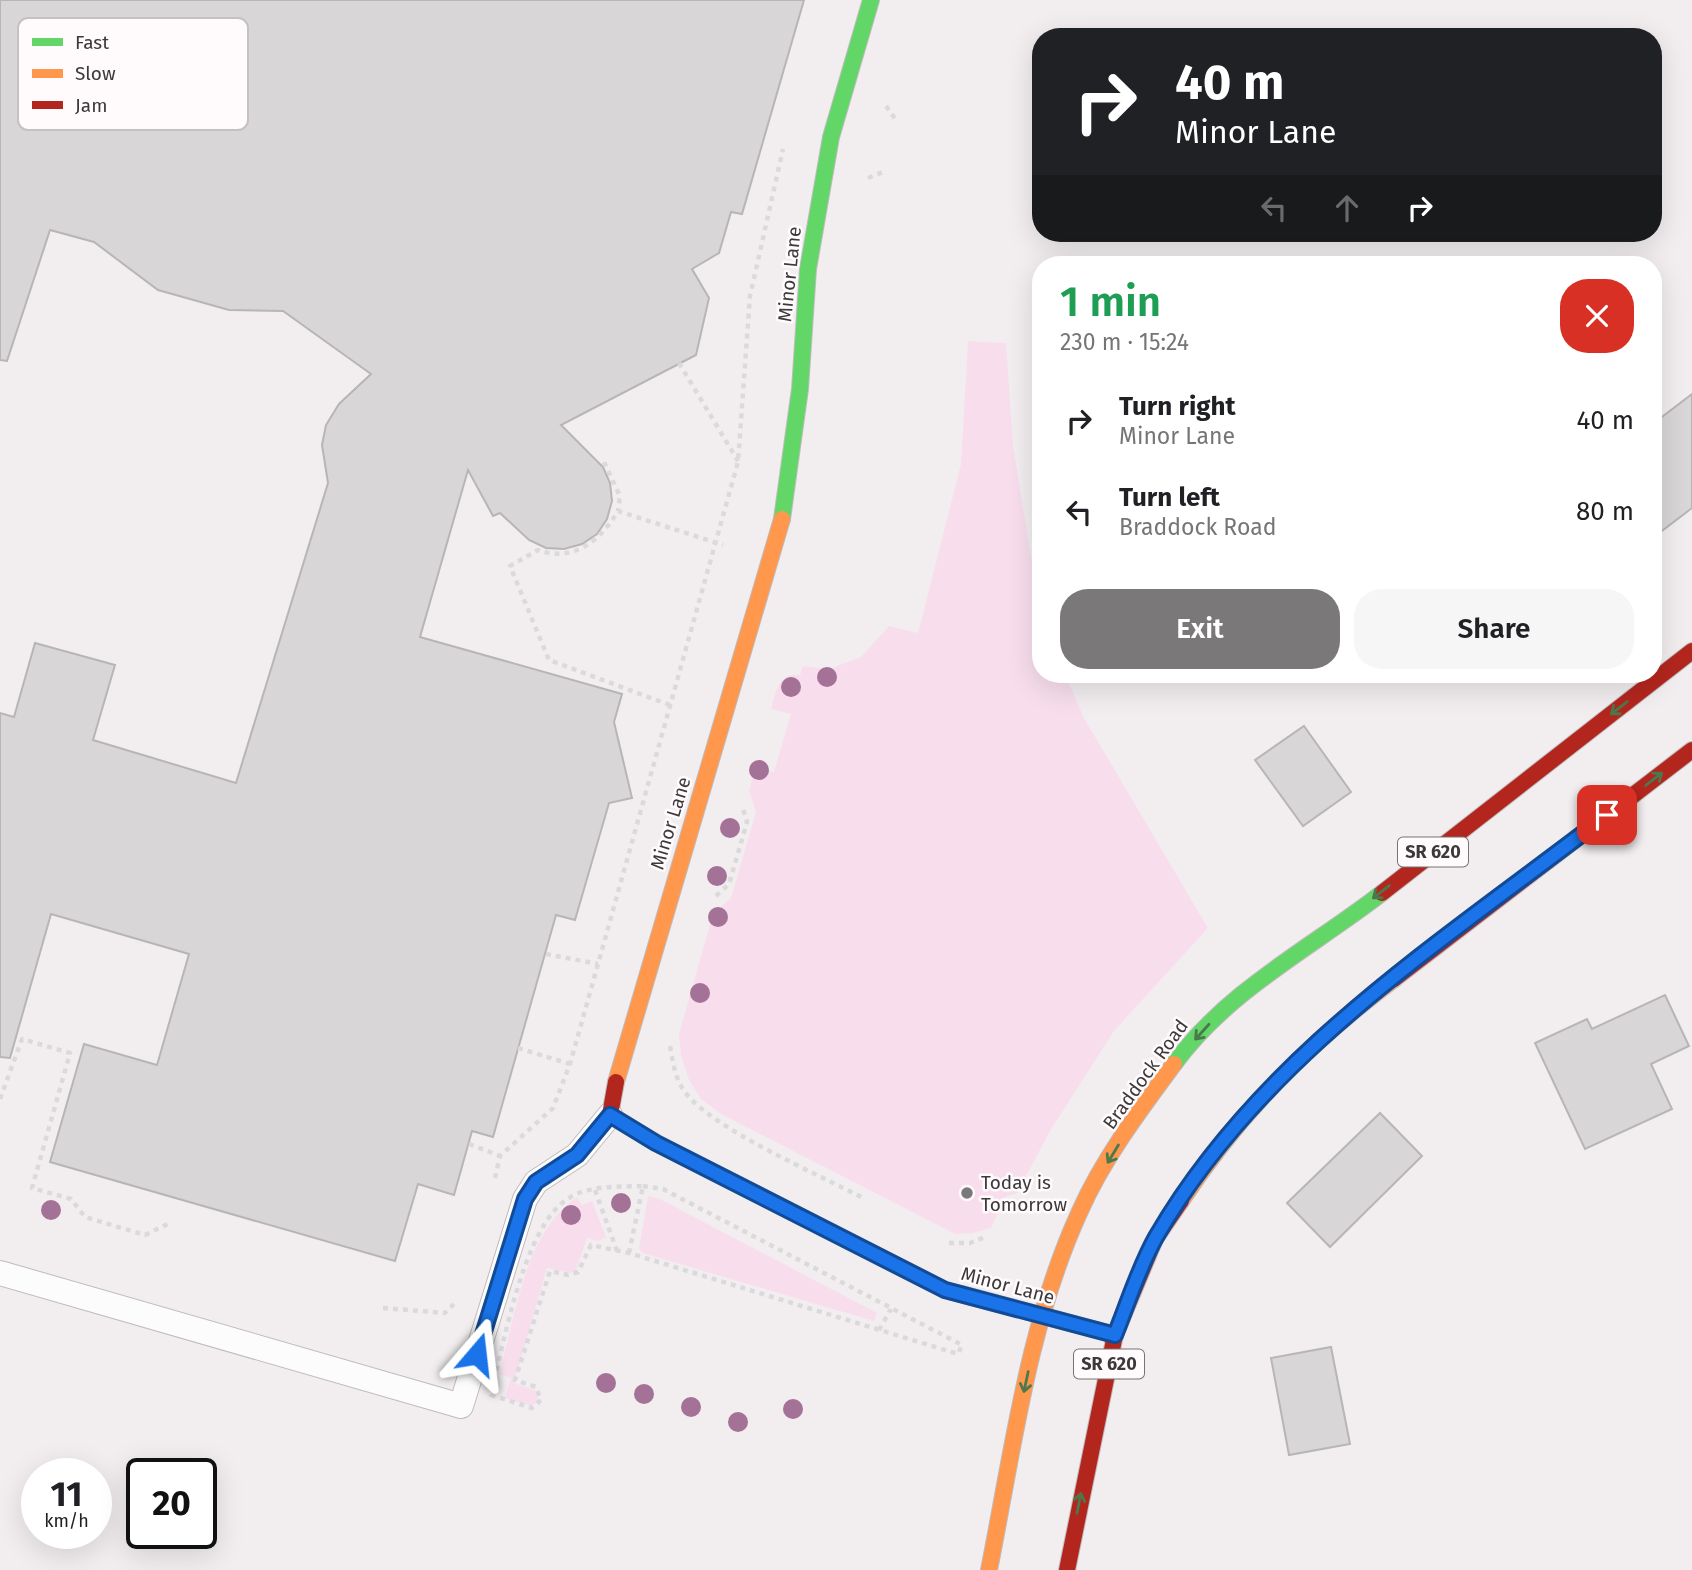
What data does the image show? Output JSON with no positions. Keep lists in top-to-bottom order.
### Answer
{
  "streets": {
    "main road": ["Minor Lane", "SR 620", "Braddock Road"]
  },
  "crossings": [
    ["Minor Lane", "SR 620"],
    ["Minor Lane", "Braddock Road"]
  ],
  "places": ["Today is Tomorrow"],
  "legend": ["Fast", "Slow", "Jam"],
  "page": {
    "turn": ["40 m", "Minor Lane"],
    "heading": ["1 min", "230 m · 15:24"],
    "list": [
      {
        "name": "Turn right",
        "note": "Minor Lane",
        "value": "40 m"
      },
      {
        "name": "Turn left",
        "note": "Braddock Road",
        "value": "80 m"
      }
    ],
    "buttons": ["Exit", "Share"],
    "speed": "11 km/h",
    "limit": "20"
  }
}
